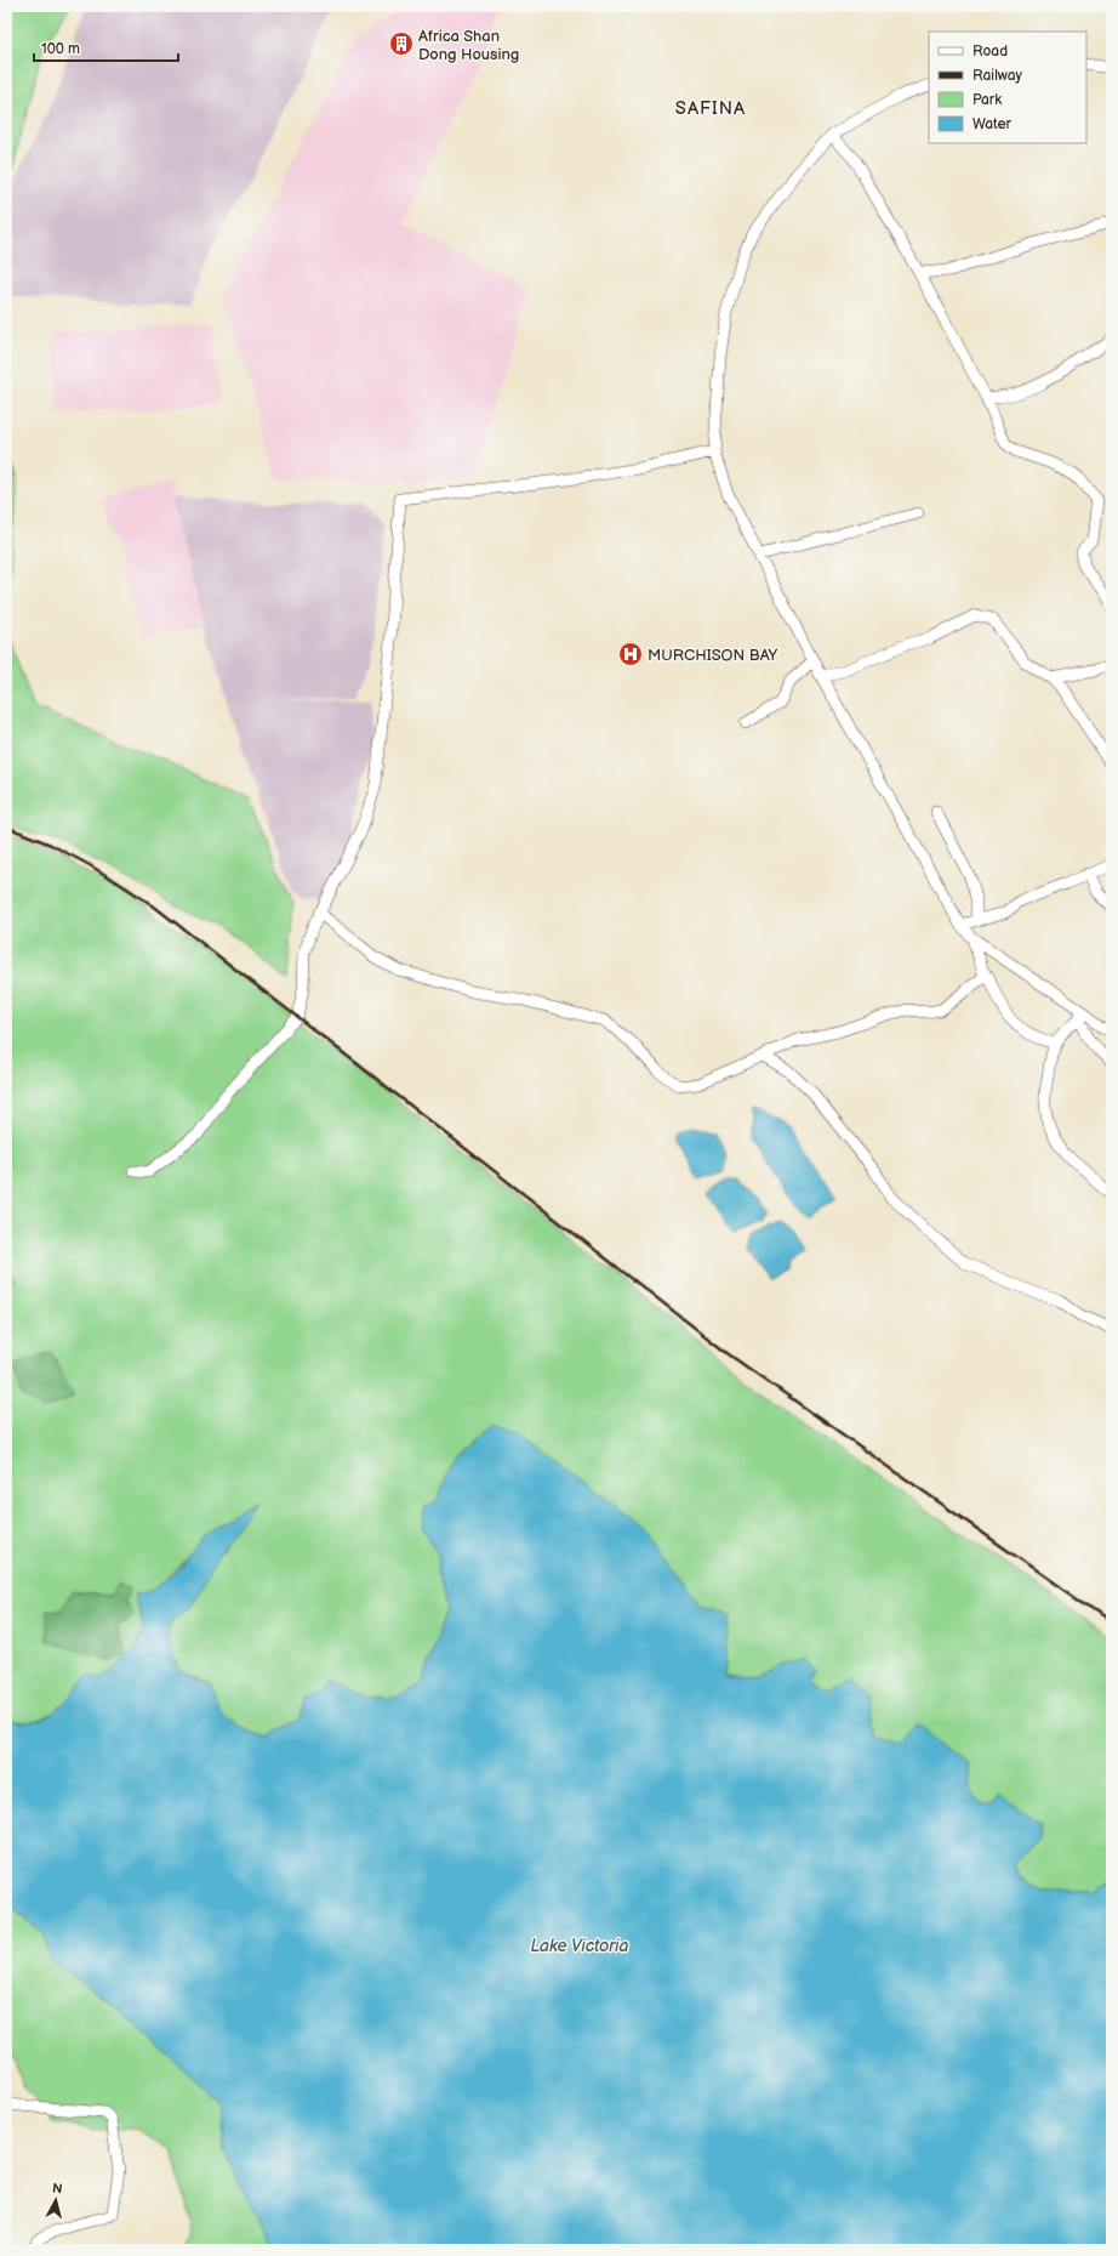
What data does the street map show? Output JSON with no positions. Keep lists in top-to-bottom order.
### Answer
{
  "districts": ["SAFINA"],
  "water": ["Lake Victoria"],
  "places": {
    "building": ["Africa Shan Dong Housing"],
    "hospital": ["MURCHISON BAY"]
  },
  "legend": [
    "Road",
    "Railway",
    "Park",
    "Water"
  ],
  "scale_bar": "100 m",
  "north": "top"
}
